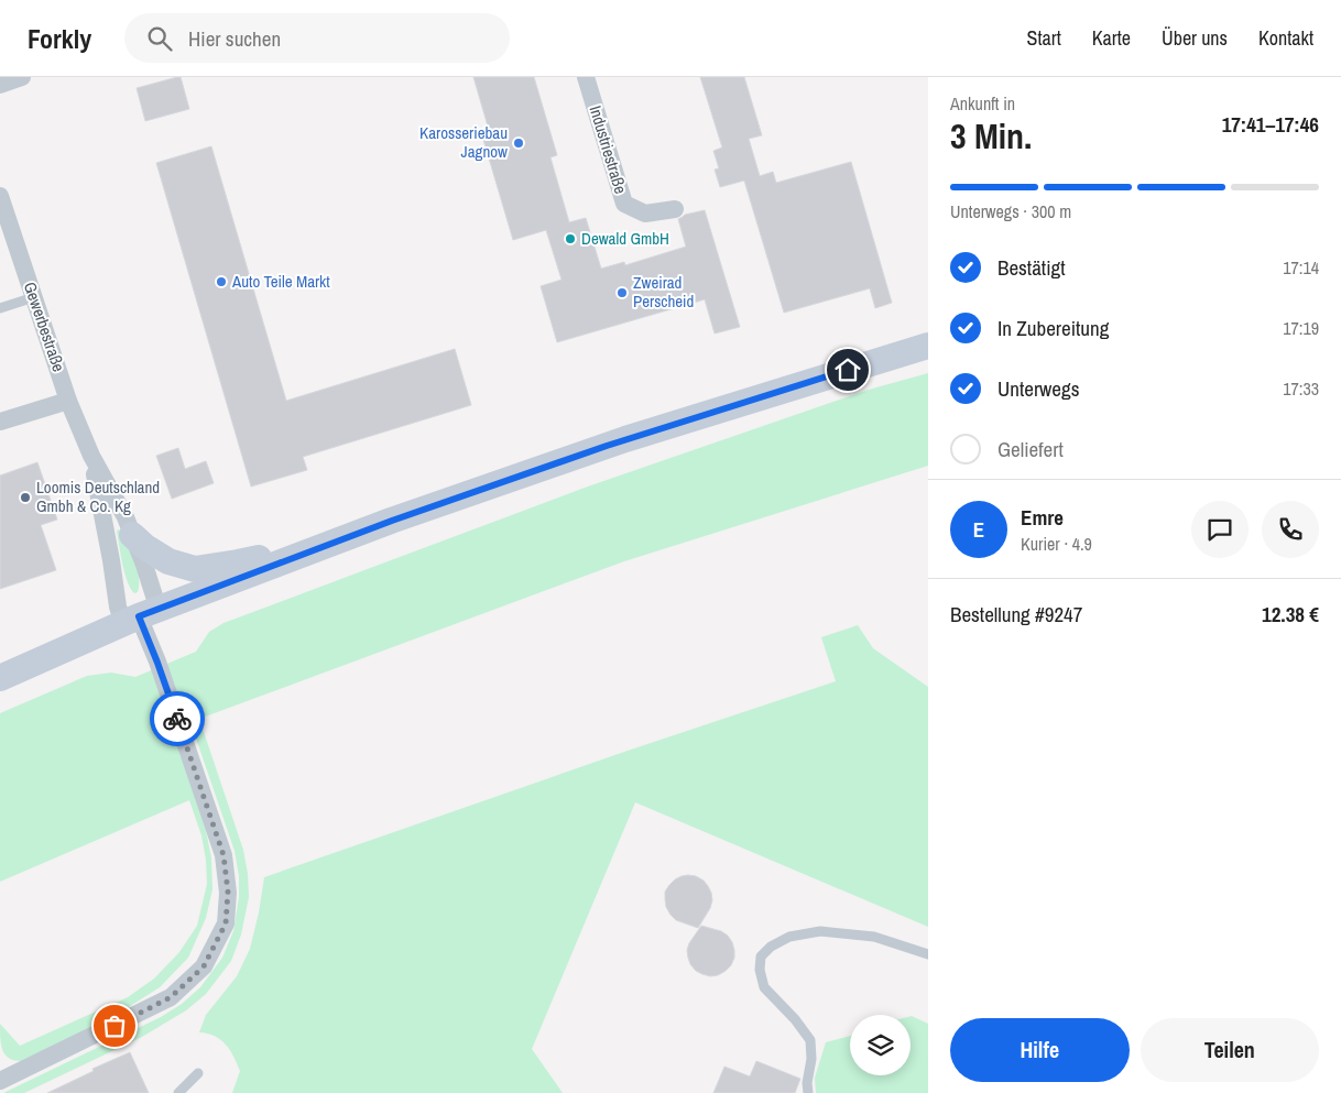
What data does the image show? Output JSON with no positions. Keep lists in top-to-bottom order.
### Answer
{
  "streets": {
    "street": ["Industriestraße", "Gewerbestraße"]
  },
  "places": [
    "Karosseriebau Jagnow",
    "Dewald GmbH",
    "Auto Teile Markt",
    "Zweirad Perscheid",
    "Loomis Deutschland Gmbh & Co. Kg"
  ],
  "page": {
    "header": "Forkly",
    "search": "Hier suchen",
    "nav": [
      "Start",
      "Karte",
      "Über uns",
      "Kontakt"
    ],
    "heading": ["3 Min.", "Ankunft in", "17:41–17:46"],
    "panel": [
      "Emre",
      "Kurier · 4.9",
      "Bestellung #9247",
      "12.38 €"
    ],
    "bar": "Unterwegs · 300 m",
    "list": [
      ["Bestätigt", "17:14"],
      ["In Zubereitung", "17:19"],
      ["Unterwegs", "17:33"],
      "Geliefert"
    ],
    "round": "E",
    "buttons": ["Hilfe", "Teilen"]
  }
}
